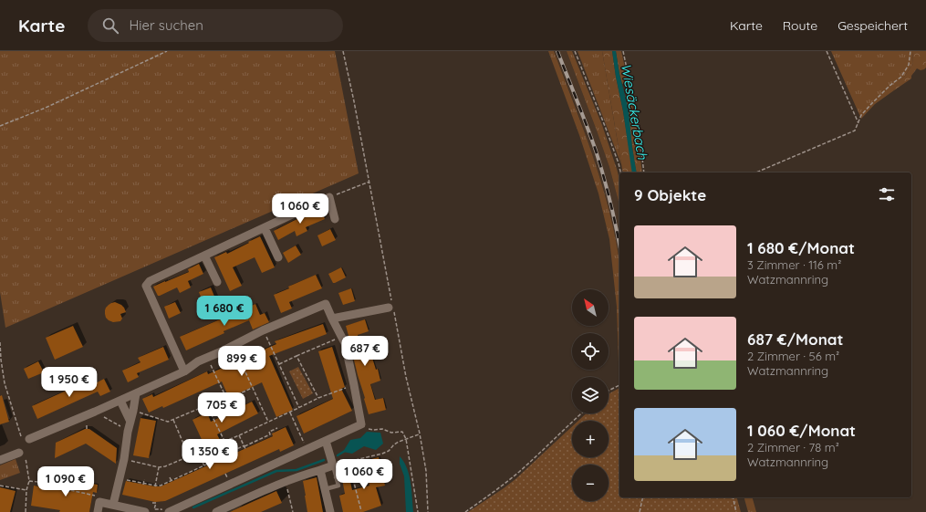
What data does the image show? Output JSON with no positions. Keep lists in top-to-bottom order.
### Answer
{
  "water": ["Wiesäckerbach"],
  "north": "top left",
  "page": {
    "header": "Karte",
    "search": "Hier suchen",
    "nav": ["Karte", "Route", "Gespeichert"],
    "heading": "9 Objekte",
    "price": [
      "1 060 €",
      "1 680 €",
      "687 €",
      "899 €",
      "1 950 €",
      "705 €",
      "1 350 €",
      "1 060 €",
      "1 090 €"
    ],
    "list": [
      {
        "name": "1 680 €/Monat",
        "note": "3 Zimmer · 116 m² · Watzmannring"
      },
      {
        "name": "687 €/Monat",
        "note": "2 Zimmer · 56 m² · Watzmannring"
      },
      {
        "name": "1 060 €/Monat",
        "note": "2 Zimmer · 78 m² · Watzmannring"
      }
    ],
    "map_buttons": ["+", "−"]
  }
}
